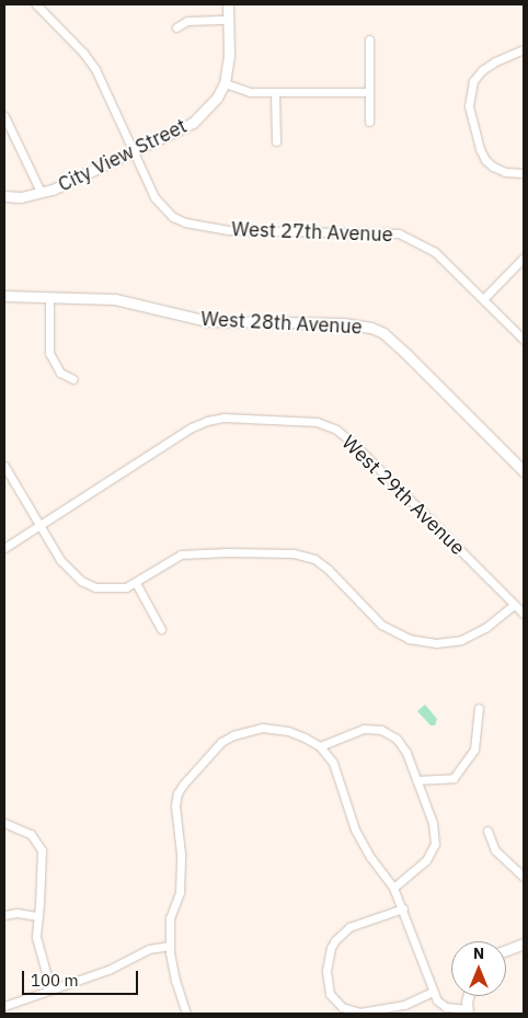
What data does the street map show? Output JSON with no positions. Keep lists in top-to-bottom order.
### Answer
{
  "streets": {
    "street": [
      "City View Street",
      "West 27th Avenue",
      "West 28th Avenue",
      "West 29th Avenue"
    ]
  },
  "crossings": [
    ["City View Street", "West 27th Avenue"]
  ],
  "scale_bar": "100 m",
  "north": "top"
}
